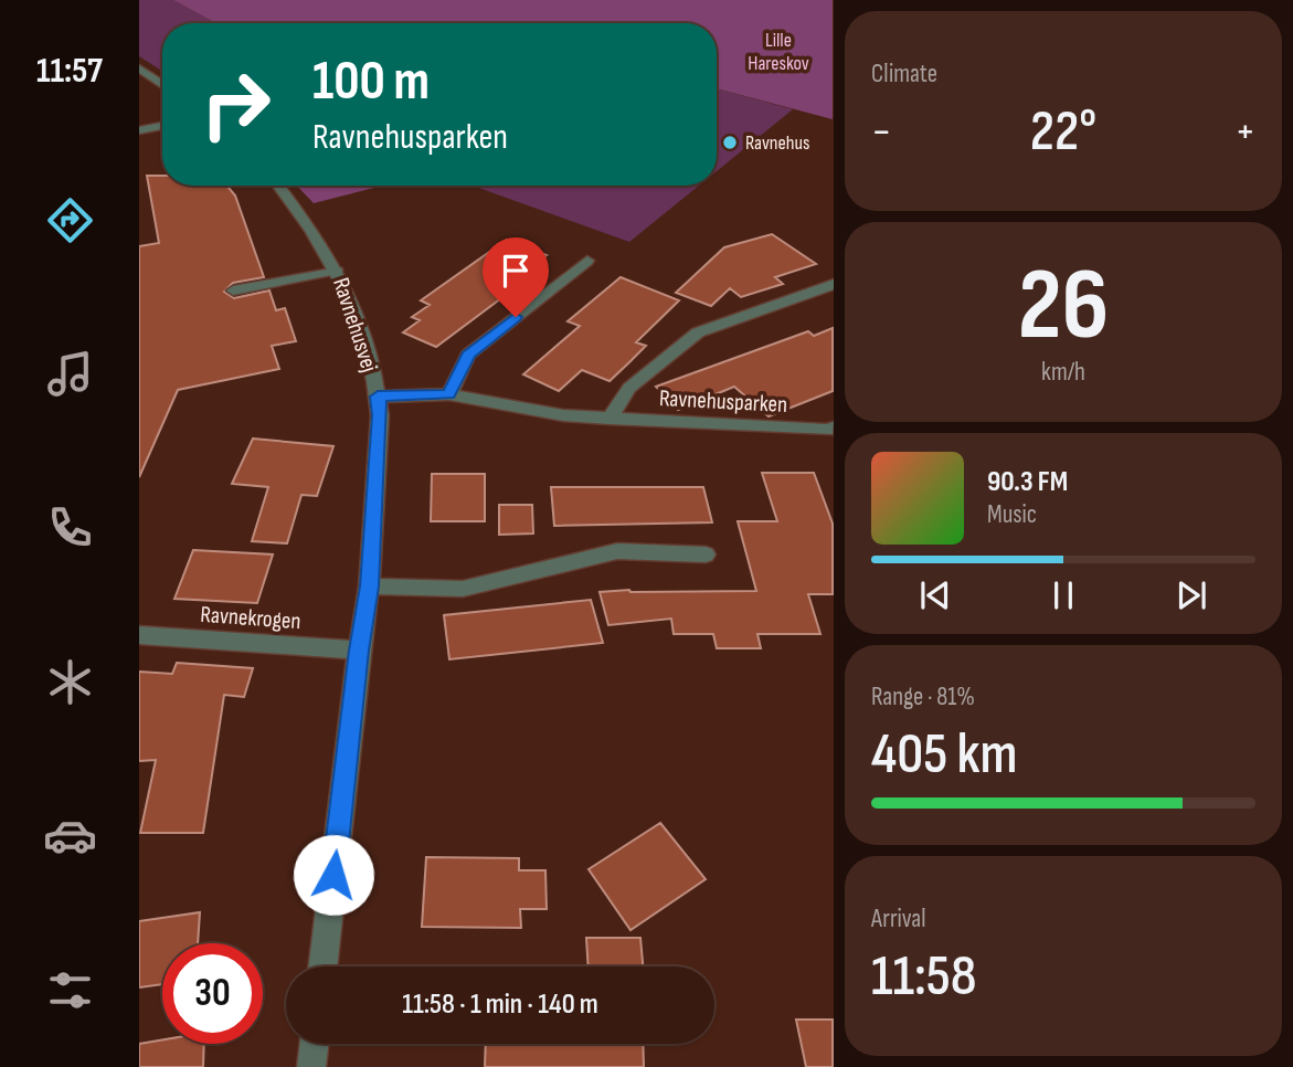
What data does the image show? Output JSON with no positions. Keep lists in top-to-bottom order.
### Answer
{
  "streets": {
    "street": ["Ravnehusvej", "Ravnehusparken", "Ravnekrogen"]
  },
  "crossings": [
    ["Ravnehusvej", "Ravnehusparken"],
    ["Ravnehusvej", "Ravnekrogen"]
  ],
  "parks": ["Lille Hareskov"],
  "places": ["Ravnehus"],
  "page": {
    "tabs": "11:57",
    "tile": [
      "Climate",
      ["26", "km/h"],
      ["Range · 81%", "405 km"],
      ["Arrival", "11:58"]
    ],
    "turn": ["100 m", "Ravnehusparken"],
    "heat": ["−", "22°", "+"],
    "song": ["90.3 FM", "Music"],
    "limit": "30",
    "trip": "11:58 · 1 min · 140 m"
  }
}
